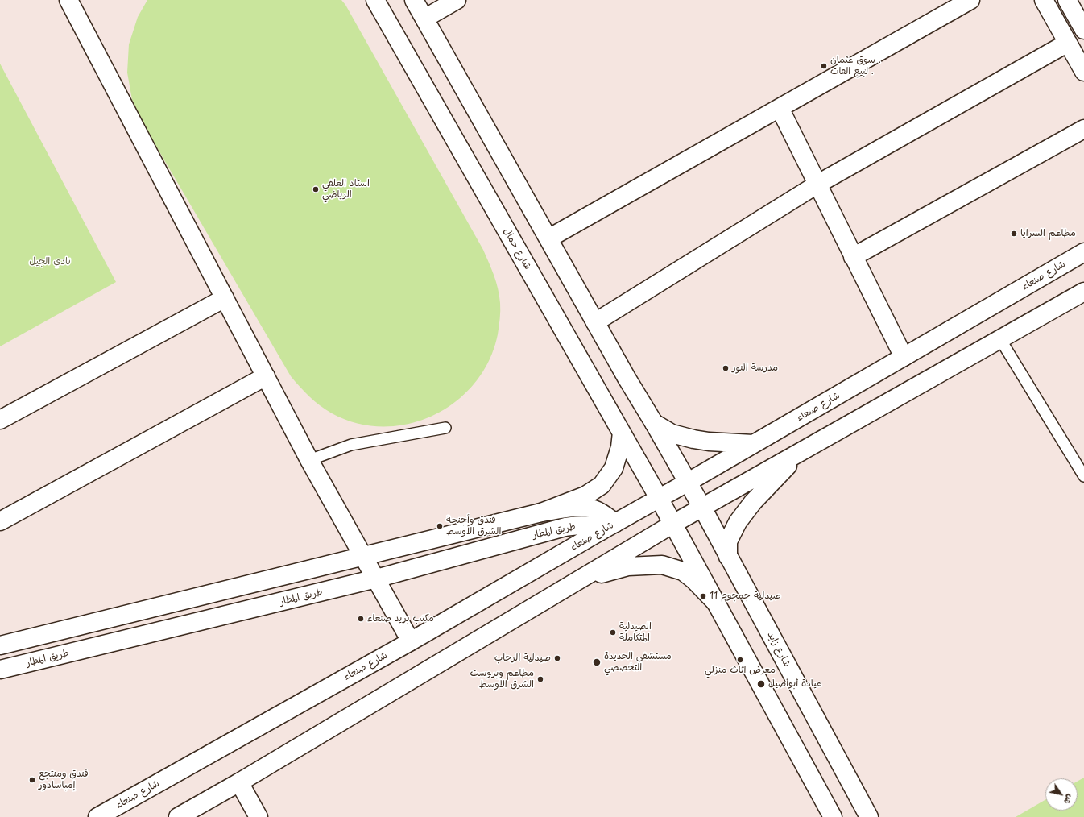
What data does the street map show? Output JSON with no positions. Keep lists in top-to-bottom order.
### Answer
{
  "streets": {
    "main road": [
      "شارع جمال",
      "شارع صنعاء",
      "طريق المطار",
      "شارع زايد"
    ]
  },
  "crossings": [
    ["شارع جمال", "شارع صنعاء"],
    ["شارع صنعاء", "طريق المطار"],
    ["شارع صنعاء", "شارع زايد"]
  ],
  "parks": ["نادي الجيل"],
  "places": [
    "سوق عثمان . لبيع القات .",
    "استاد العلفي الرياضي",
    "مطاعم السرايا",
    "مدرسة النور",
    "فندق وأجنحة الشرق الأوسط",
    "صيدلية جمجوم 11",
    "مكتب بريد صنعاء",
    "الصيدلية المتكاملة",
    "صيدلية الرحاب",
    "معرض اثاث منزلي",
    "مستشفى الحديدة التخصصي",
    "مطاعم وبروست الشرق الاوسط",
    "عيادة أبوأصيل",
    "فندق ومنتجع إمباسادور"
  ],
  "north": "bottom right"
}
